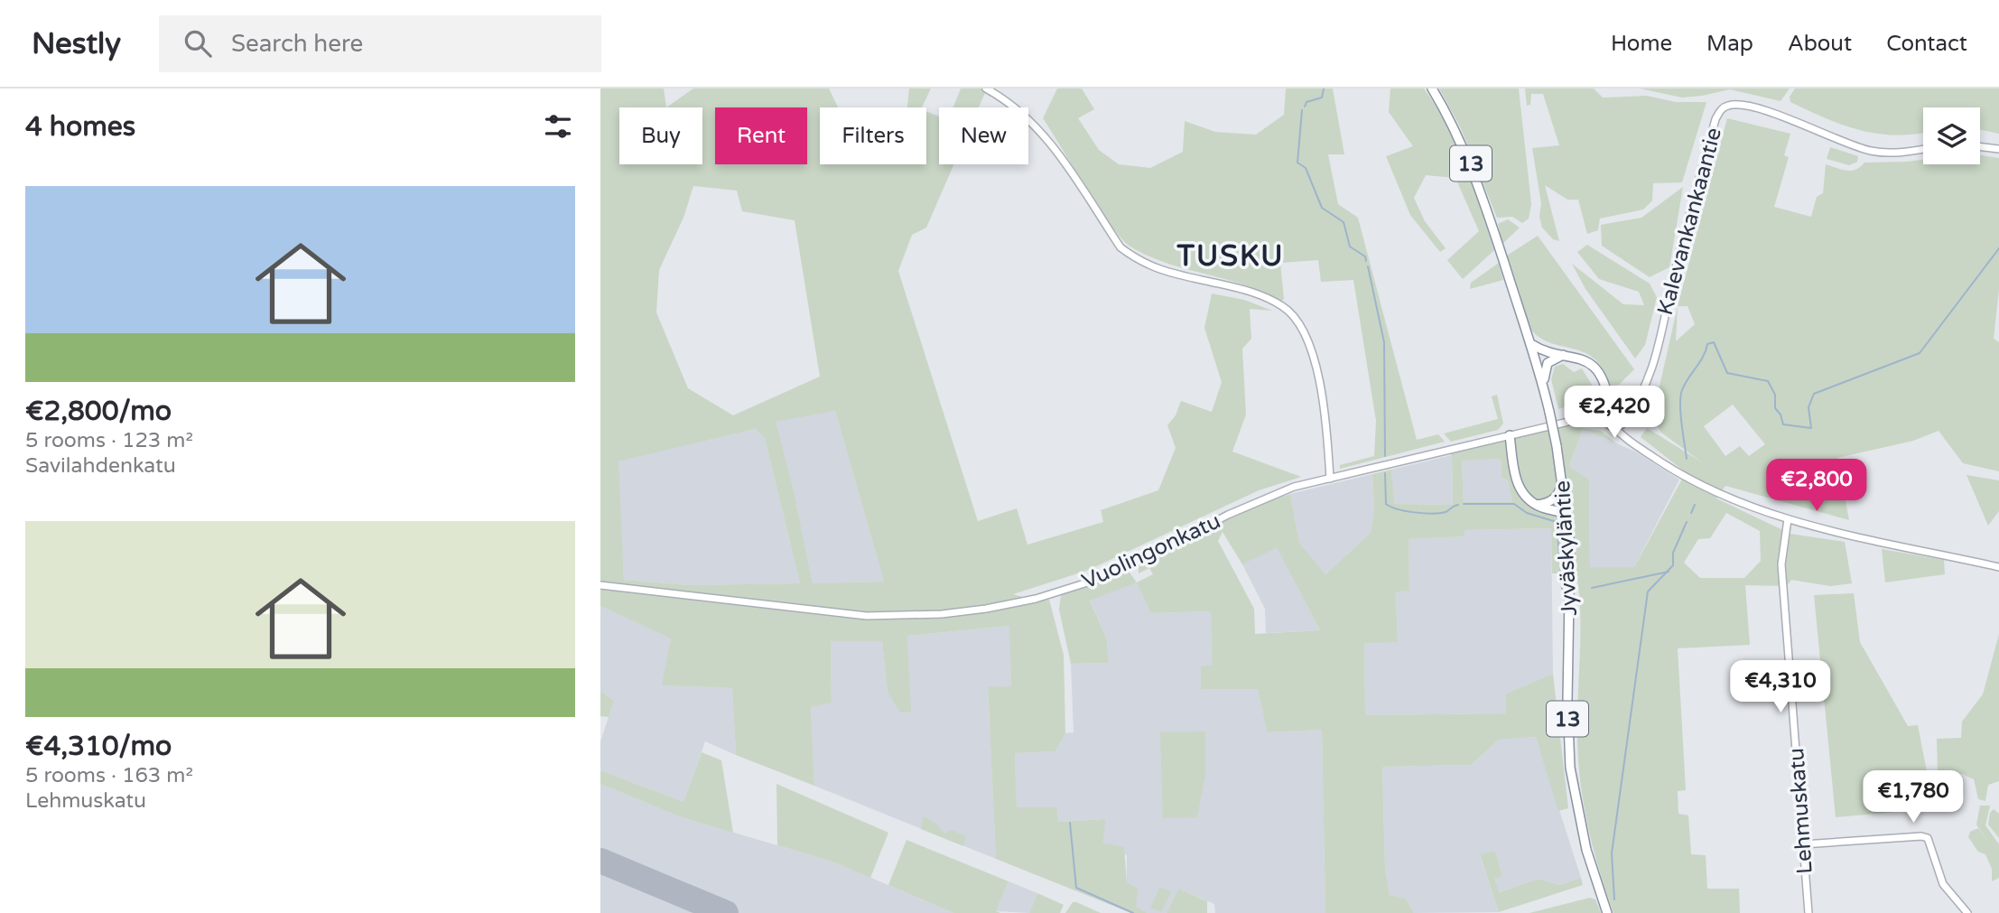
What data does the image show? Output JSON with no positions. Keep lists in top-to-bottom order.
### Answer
{
  "streets": {
    "highway": ["13", "Jyväskyläntie"],
    "street": ["Kalevankankaantie", "Vuolingonkatu", "Lehmuskatu"]
  },
  "districts": ["TUSKU"],
  "page": {
    "header": "Nestly",
    "search": "Search here",
    "nav": [
      "Home",
      "Map",
      "About",
      "Contact"
    ],
    "heading": "4 homes",
    "chip": [
      "Buy",
      "Rent",
      "Filters",
      "New"
    ],
    "list": [
      {
        "name": "€2,800/mo",
        "note": "5 rooms · 123 m² · Savilahdenkatu"
      },
      {
        "name": "€4,310/mo",
        "note": "5 rooms · 163 m² · Lehmuskatu"
      }
    ],
    "price": [
      "€2,420",
      "€2,800",
      "€4,310",
      "€1,780"
    ]
  }
}
